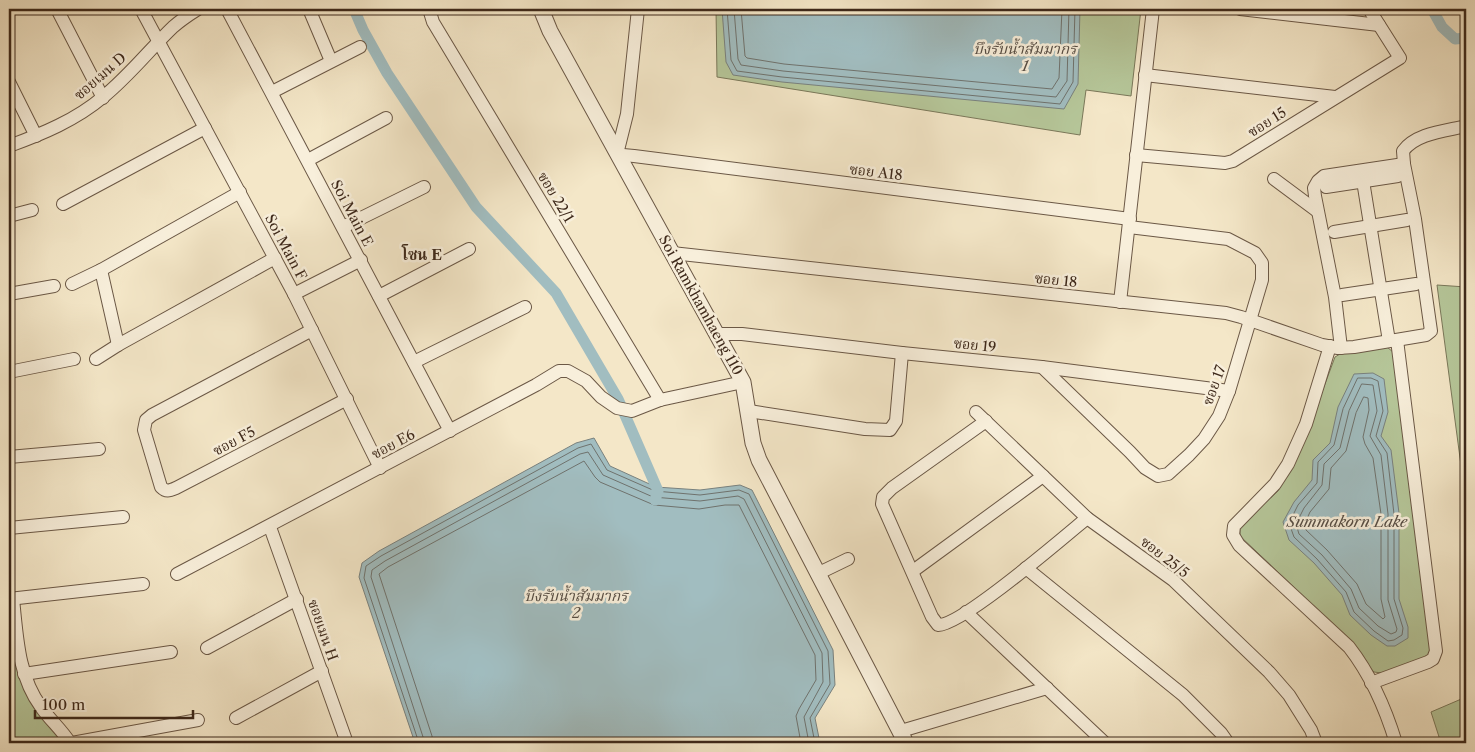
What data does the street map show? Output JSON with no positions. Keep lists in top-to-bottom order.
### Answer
{
  "streets": {
    "street": [
      "ซอยเมน D",
      "ซอย 15",
      "ซอย A18",
      "ซอย 22/1",
      "Soi Main E",
      "Soi Main F",
      "ซอย 18",
      "Soi Ramkhamhaeng 110",
      "ซอย 19",
      "ซอย 17",
      "ซอย F5",
      "ซอย E6",
      "ซอย 25/5",
      "ซอยเมน H"
    ]
  },
  "crossings": [
    ["ซอยเมน D", "Soi Main F"],
    ["ซอย A18", "Soi Ramkhamhaeng 110"],
    ["ซอย A18", "ซอย 17"],
    ["ซอย 22/1", "ซอย E6"],
    ["Soi Main E", "ซอย E6"],
    ["Soi Main F", "ซอย F5"],
    ["Soi Main F", "ซอย E6"],
    ["ซอย 18", "Soi Ramkhamhaeng 110"],
    ["ซอย 18", "ซอย 17"],
    ["Soi Ramkhamhaeng 110", "ซอย 19"],
    ["ซอย 19", "ซอย 17"],
    ["ซอย E6", "ซอยเมน H"]
  ],
  "districts": ["โซน E"],
  "water": ["บึงรับน้ำสัมมากร 1", "Summakorn Lake", "บึงรับน้ำสัมมากร 2"],
  "scale_bar": "100 m"
}
